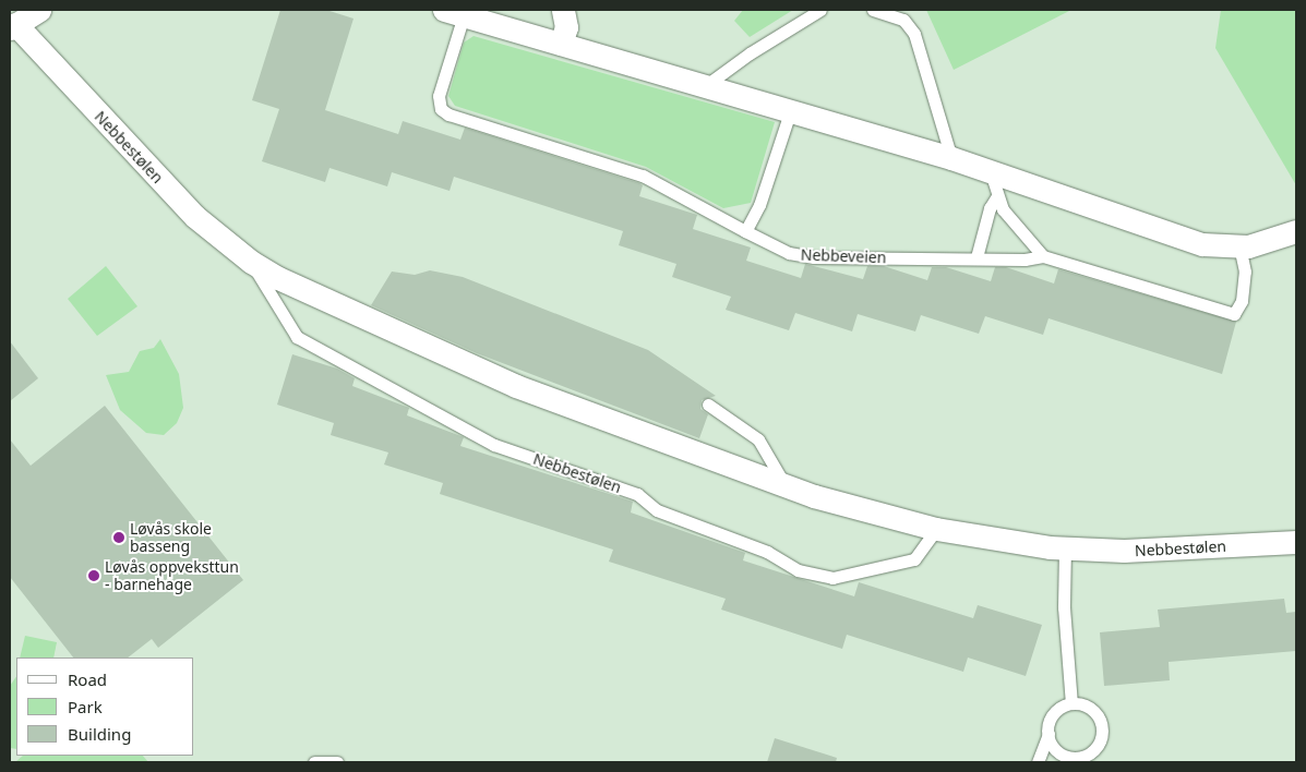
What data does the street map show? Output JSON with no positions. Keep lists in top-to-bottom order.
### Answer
{
  "streets": {
    "street": ["Nebbestølen"],
    "lane": ["Nebbeveien"]
  },
  "places": ["Løvås skole basseng", "Løvås oppveksttun - barnehage"],
  "legend": ["Road", "Park", "Building"]
}
